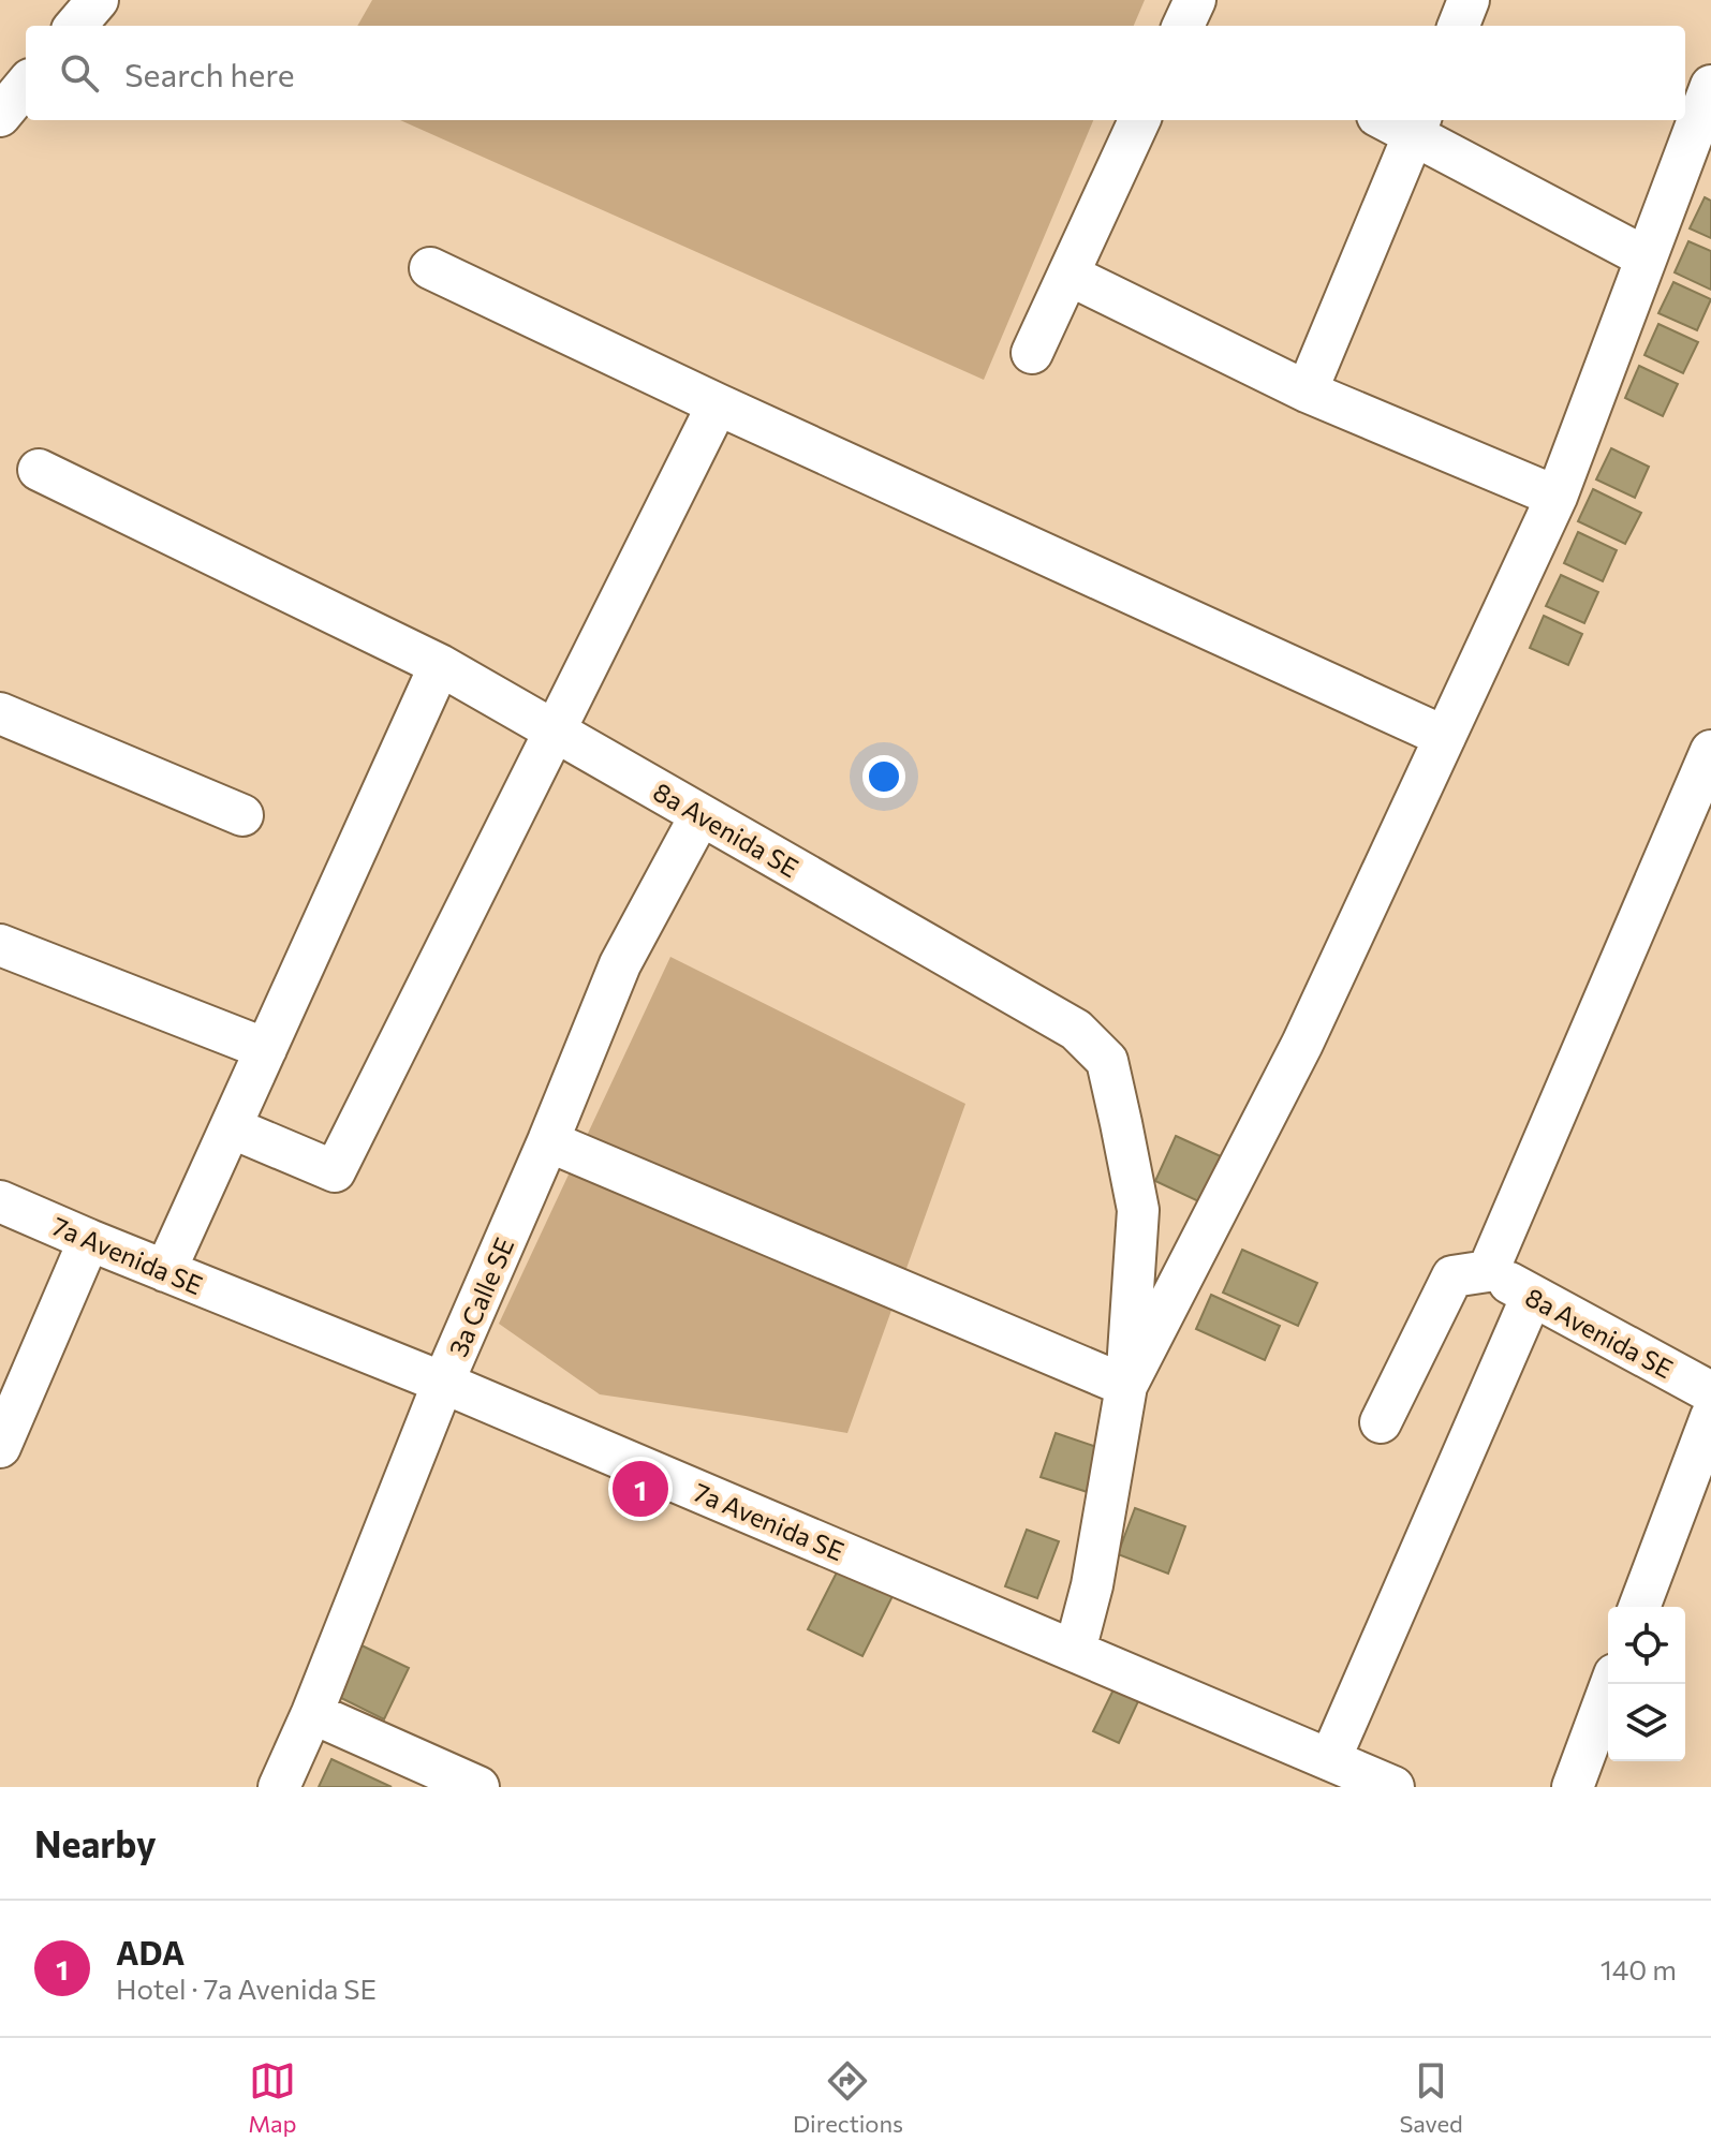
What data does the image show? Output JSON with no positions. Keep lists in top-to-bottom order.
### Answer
{
  "streets": {
    "street": ["8a Avenida SE", "7a Avenida SE", "3a Calle SE"]
  },
  "crossings": [
    ["8a Avenida SE", "3a Calle SE"],
    ["7a Avenida SE", "3a Calle SE"]
  ],
  "page": {
    "search": "Search here",
    "pins": "1",
    "heading": "Nearby",
    "list": [
      {
        "mark": "1",
        "name": "ADA",
        "note": "Hotel · 7a Avenida SE",
        "value": "140 m"
      }
    ],
    "nav": ["Map", "Directions", "Saved"]
  }
}
